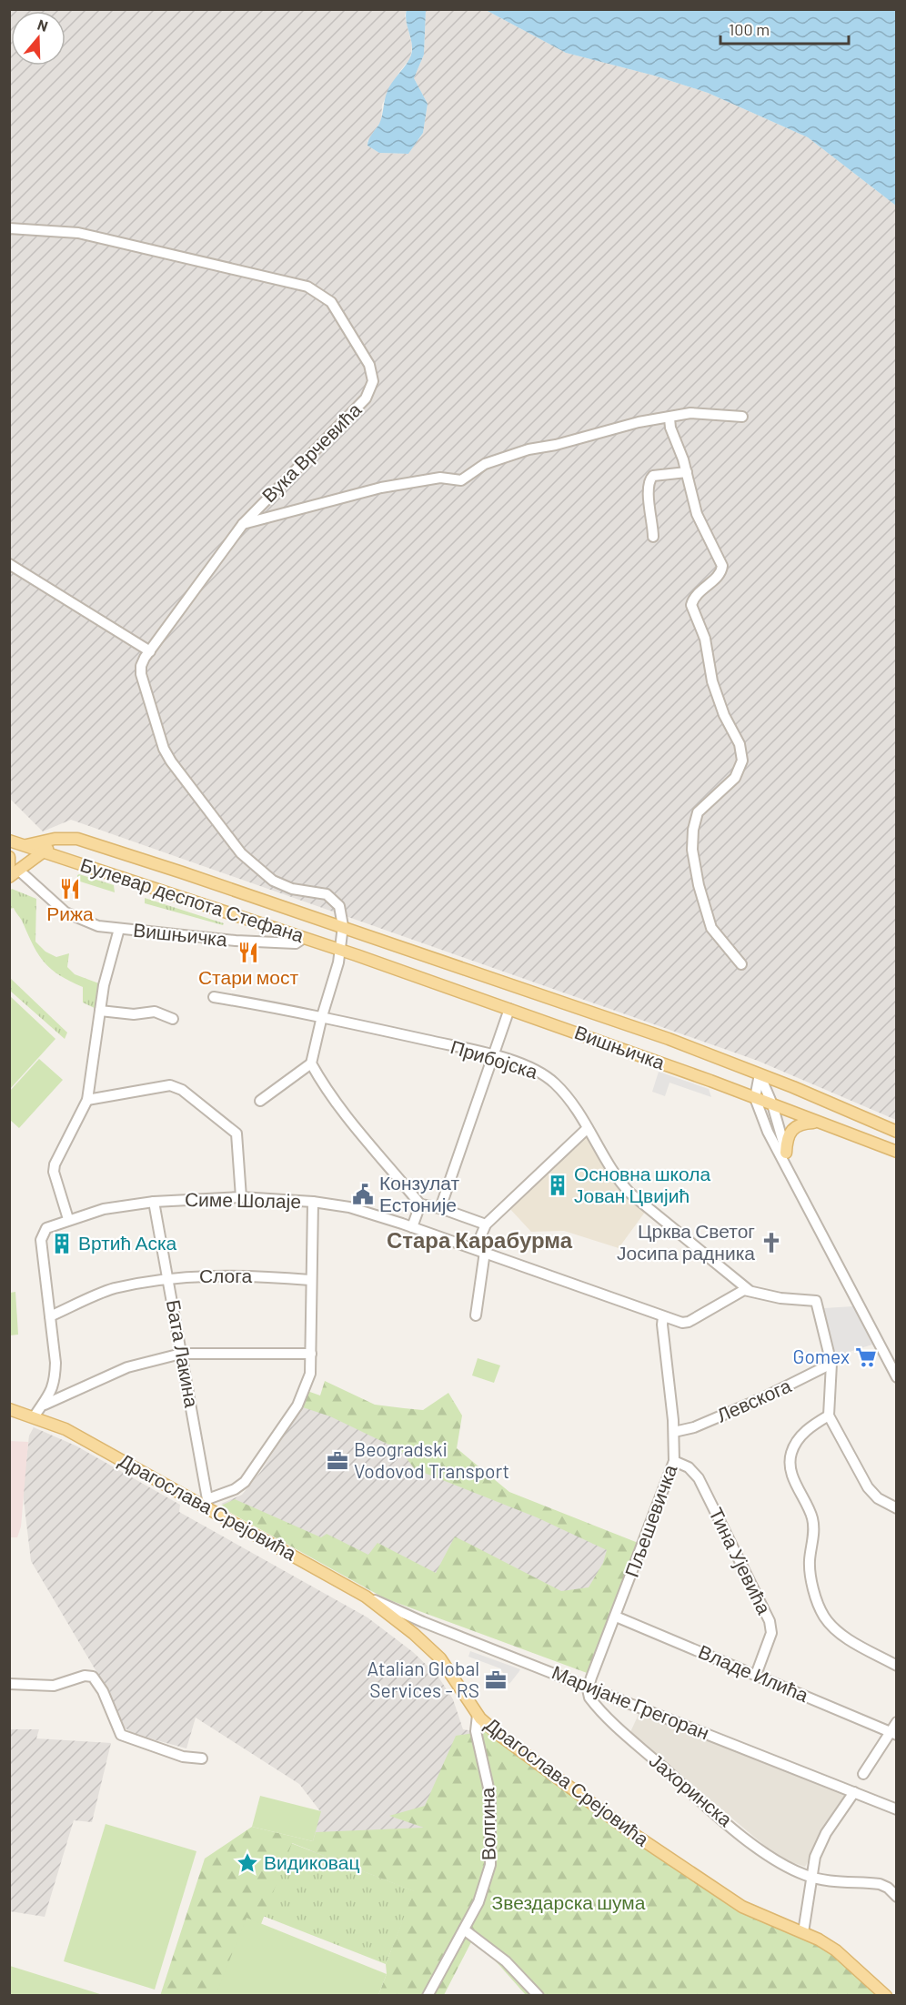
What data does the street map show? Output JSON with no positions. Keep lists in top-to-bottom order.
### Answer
{
  "streets": {
    "main road": ["Булевар деспота Стефана", "Вишњичка", "Драгослава Срејовића"],
    "street": [
      "Вука Врчевића",
      "Прибојска",
      "Симе Шолаје",
      "Слога",
      "Бата Лакина",
      "Левскога",
      "Пљешевичка",
      "Тина Ујевића",
      "Владе Илића",
      "Маријане Грегоран",
      "Јахоринска",
      "Волгина"
    ]
  },
  "crossings": [
    ["Вука Врчевића", "Булевар деспота Стефана"],
    ["Вука Врчевића", "Вишњичка"],
    ["Вука Врчевића", "Прибојска"],
    ["Булевар деспота Стефана", "Вишњичка"],
    ["Прибојска", "Симе Шолаје"],
    ["Симе Шолаје", "Слога"],
    ["Симе Шолаје", "Бата Лакина"],
    ["Симе Шолаје", "Пљешевичка"],
    ["Слога", "Бата Лакина"],
    ["Бата Лакина", "Драгослава Срејовића"],
    ["Левскога", "Пљешевичка"],
    ["Драгослава Срејовића", "Маријане Грегоран"],
    ["Драгослава Срејовића", "Волгина"],
    ["Пљешевичка", "Тина Ујевића"],
    ["Пљешевичка", "Владе Илића"],
    ["Пљешевичка", "Маријане Грегоран"],
    ["Пљешевичка", "Јахоринска"],
    ["Тина Ујевића", "Владе Илића"],
    ["Маријане Грегоран", "Јахоринска"]
  ],
  "districts": ["Стара Карабурма"],
  "parks": ["Звездарска шума"],
  "places": {
    "restaurant": ["Рижа", "Стари мост"],
    "building": ["Основна школа Јован Цвијић", "Вртић Аска"],
    "public building": ["Конзулат Естоније"],
    "church": ["Црква Светог Јосипа радника"],
    "supermarket": ["Gomex"],
    "office": ["Beogradski Vodovod Transport", "Atalian Global Services - RS"],
    "place": ["Видиковац"]
  },
  "scale_bar": "100 m",
  "north": "top"
}
